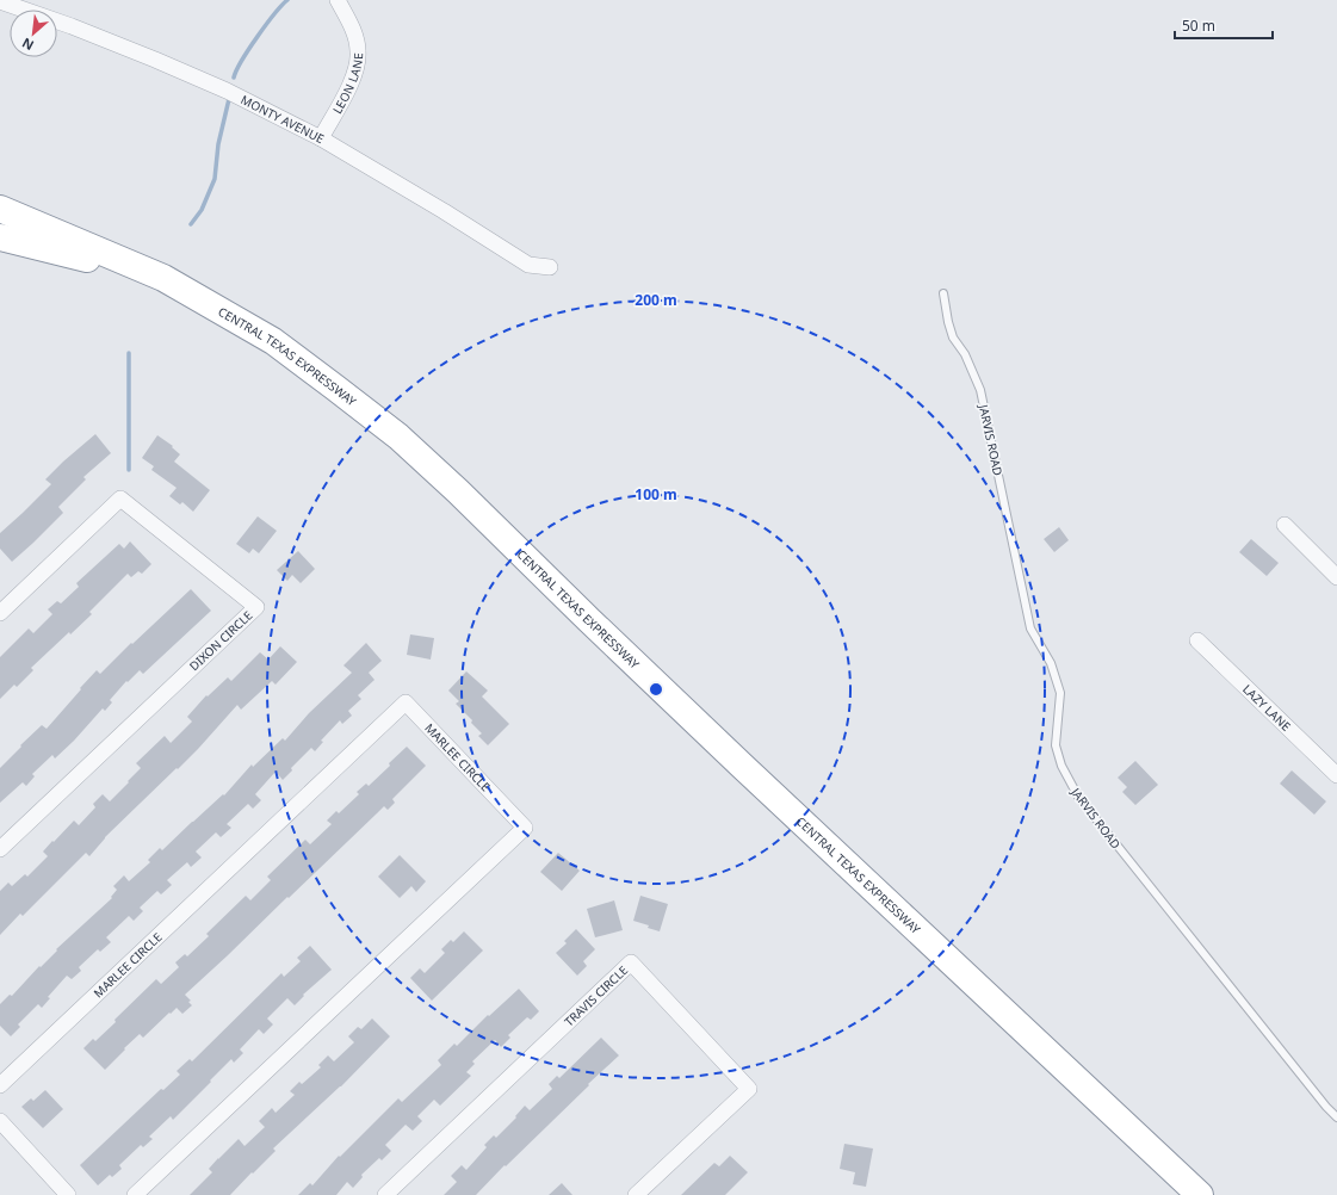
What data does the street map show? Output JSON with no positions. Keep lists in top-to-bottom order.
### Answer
{
  "streets": {
    "highway": ["CENTRAL TEXAS EXPRESSWAY"],
    "street": [
      "LEON LANE",
      "MONTY AVENUE",
      "DIXON CIRCLE",
      "LAZY LANE",
      "MARLEE CIRCLE",
      "TRAVIS CIRCLE"
    ],
    "lane": ["JARVIS ROAD"]
  },
  "crossings": [
    ["LEON LANE", "MONTY AVENUE"]
  ],
  "scale_bar": "50 m",
  "north": "bottom left",
  "rings": ["200 m", "100 m"]
}
